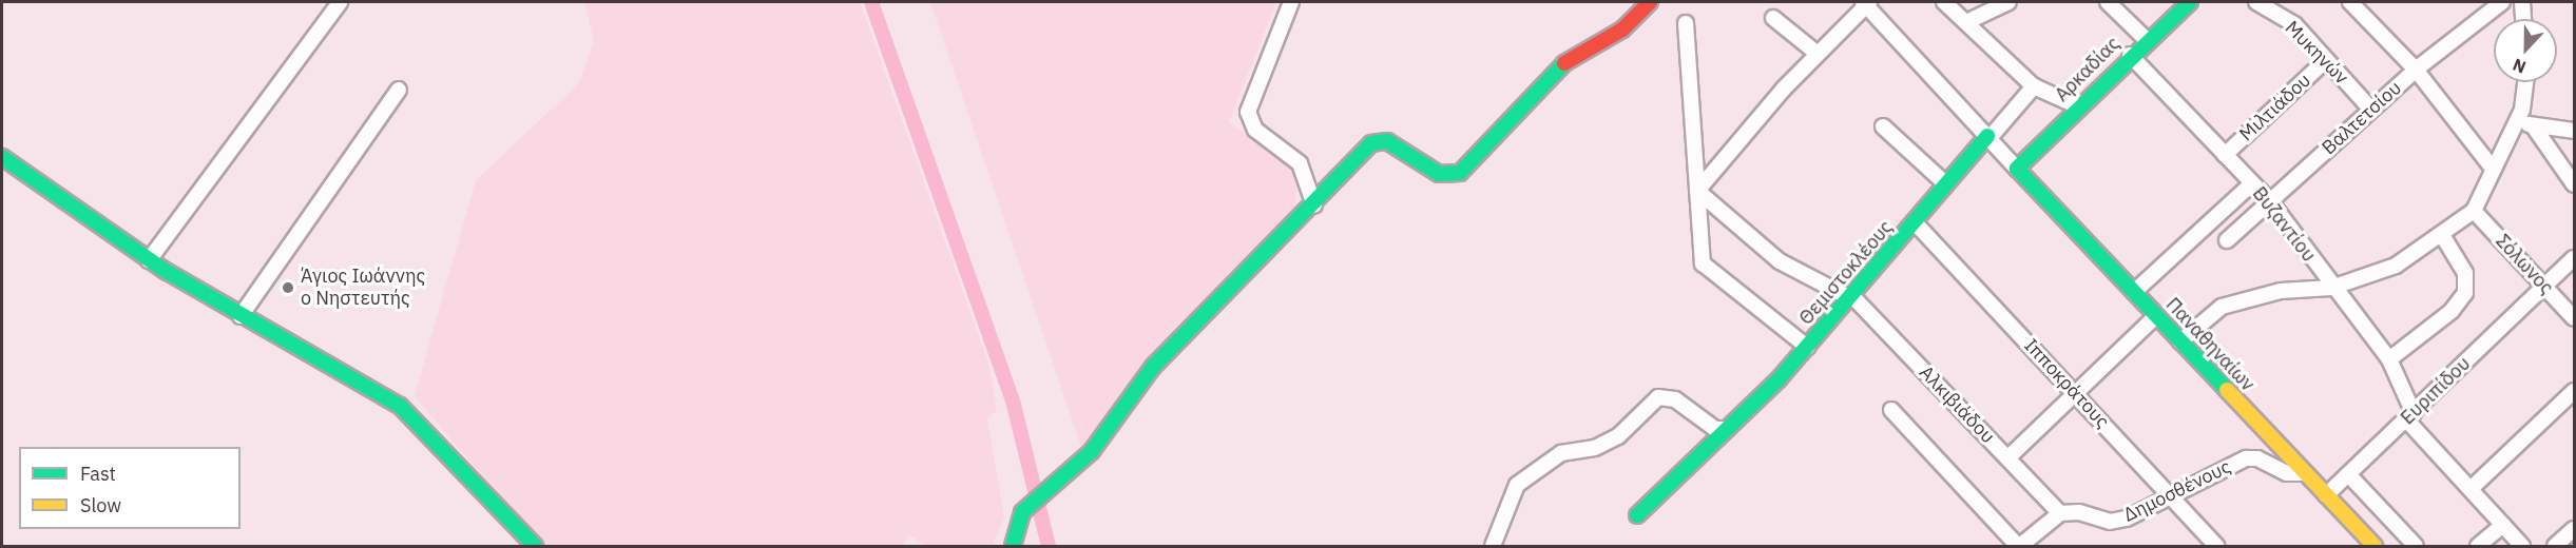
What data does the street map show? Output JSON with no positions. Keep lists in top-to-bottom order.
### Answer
{
  "streets": {
    "street": [
      "Μυκηνών",
      "Αρκαδίας",
      "Μιλτιάδου",
      "Βαλτετσίου",
      "Βυζαντίου",
      "Σόλωνος",
      "Θεμιστοκλέους",
      "Παναθηναίων",
      "Ιπποκράτους",
      "Ευριπίδου",
      "Αλκιβιάδου",
      "Δημοσθένους"
    ]
  },
  "crossings": [
    ["Μυκηνών", "Μιλτιάδου"],
    ["Μυκηνών", "Βαλτετσίου"],
    ["Αρκαδίας", "Βυζαντίου"],
    ["Αρκαδίας", "Παναθηναίων"],
    ["Μιλτιάδου", "Βυζαντίου"],
    ["Βαλτετσίου", "Βυζαντίου"],
    ["Βυζαντίου", "Ευριπίδου"],
    ["Σόλωνος", "Ευριπίδου"],
    ["Θεμιστοκλέους", "Ιπποκράτους"],
    ["Θεμιστοκλέους", "Αλκιβιάδου"],
    ["Παναθηναίων", "Ευριπίδου"],
    ["Παναθηναίων", "Δημοσθένους"],
    ["Ιπποκράτους", "Δημοσθένους"],
    ["Αλκιβιάδου", "Δημοσθένους"]
  ],
  "places": ["Άγιος Ιωάννης ο Νηστευτής"],
  "legend": ["Fast", "Slow"],
  "north": "bottom"
}
